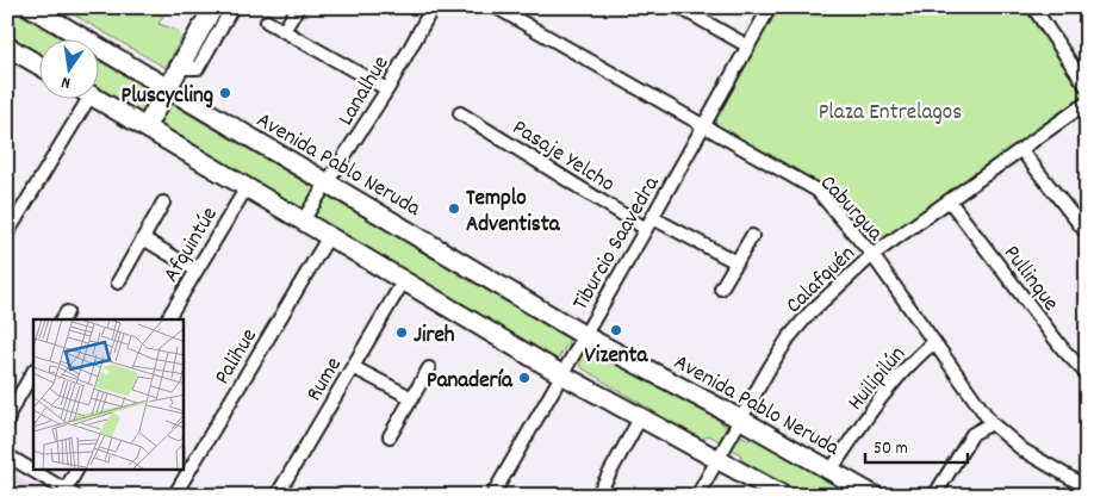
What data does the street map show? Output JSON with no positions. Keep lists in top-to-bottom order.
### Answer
{
  "streets": {
    "main road": ["Avenida Pablo Neruda"],
    "street": [
      "Lanalhue",
      "Pasaje Yelcho",
      "Caburgua",
      "Tiburcio Saavedra",
      "Afquintúe",
      "Pullinque",
      "Calafquén",
      "Palihue",
      "Huilipilún",
      "Rume"
    ]
  },
  "crossings": [
    ["Lanalhue", "Avenida Pablo Neruda"],
    ["Pasaje Yelcho", "Tiburcio Saavedra"],
    ["Avenida Pablo Neruda", "Tiburcio Saavedra"],
    ["Avenida Pablo Neruda", "Calafquén"],
    ["Avenida Pablo Neruda", "Huilipilún"],
    ["Caburgua", "Tiburcio Saavedra"],
    ["Caburgua", "Calafquén"],
    ["Caburgua", "Huilipilún"],
    ["Pullinque", "Calafquén"]
  ],
  "parks": ["Plaza Entrelagos"],
  "places": [
    "Pluscycling",
    "Templo Adventista",
    "Vizenta",
    "Jireh",
    "Panadería"
  ],
  "scale_bar": "50 m",
  "north": "bottom"
}
